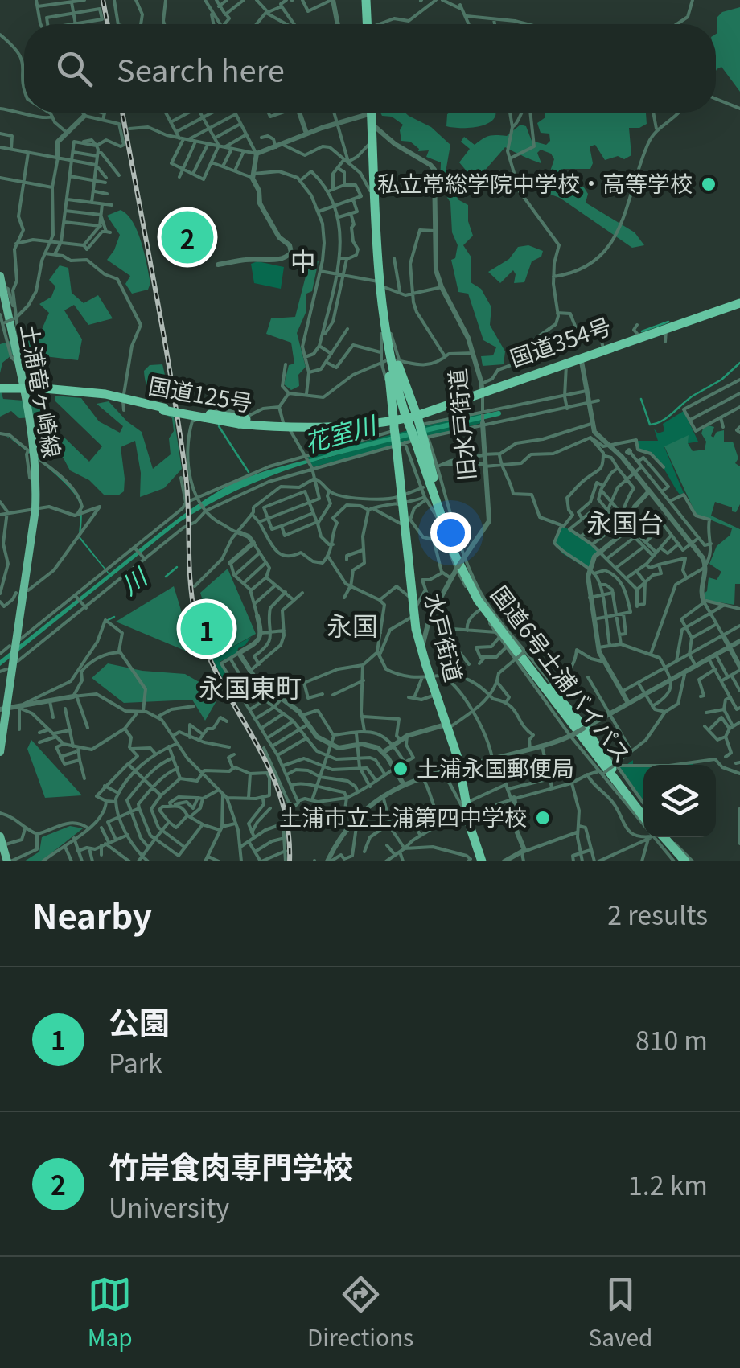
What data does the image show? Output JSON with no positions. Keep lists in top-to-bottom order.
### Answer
{
  "streets": {
    "highway": [
      "国道354号",
      "国道125号",
      "水戸街道",
      "国道6号土浦バイパス"
    ],
    "main road": ["土浦竜ヶ崎線"],
    "street": ["旧水戸街道"]
  },
  "crossings": [
    ["国道354号", "国道125号"],
    ["国道354号", "旧水戸街道"],
    ["国道354号", "水戸街道"],
    ["国道125号", "水戸街道"],
    ["旧水戸街道", "水戸街道"],
    ["水戸街道", "国道6号土浦バイパス"]
  ],
  "districts": [
    "中",
    "永国台",
    "永国",
    "永国東町"
  ],
  "water": ["花室川", "川"],
  "places": ["私立常総学院中学校・高等学校", "土浦永国郵便局", "土浦市立土浦第四中学校"],
  "page": {
    "search": "Search here",
    "pins": ["2", "1"],
    "heading": ["Nearby", "2 results"],
    "list": [
      {
        "mark": "1",
        "name": "公園",
        "note": "Park",
        "value": "810 m"
      },
      {
        "mark": "2",
        "name": "竹岸食肉専門学校",
        "note": "University",
        "value": "1.2 km"
      }
    ],
    "nav": ["Map", "Directions", "Saved"]
  }
}
